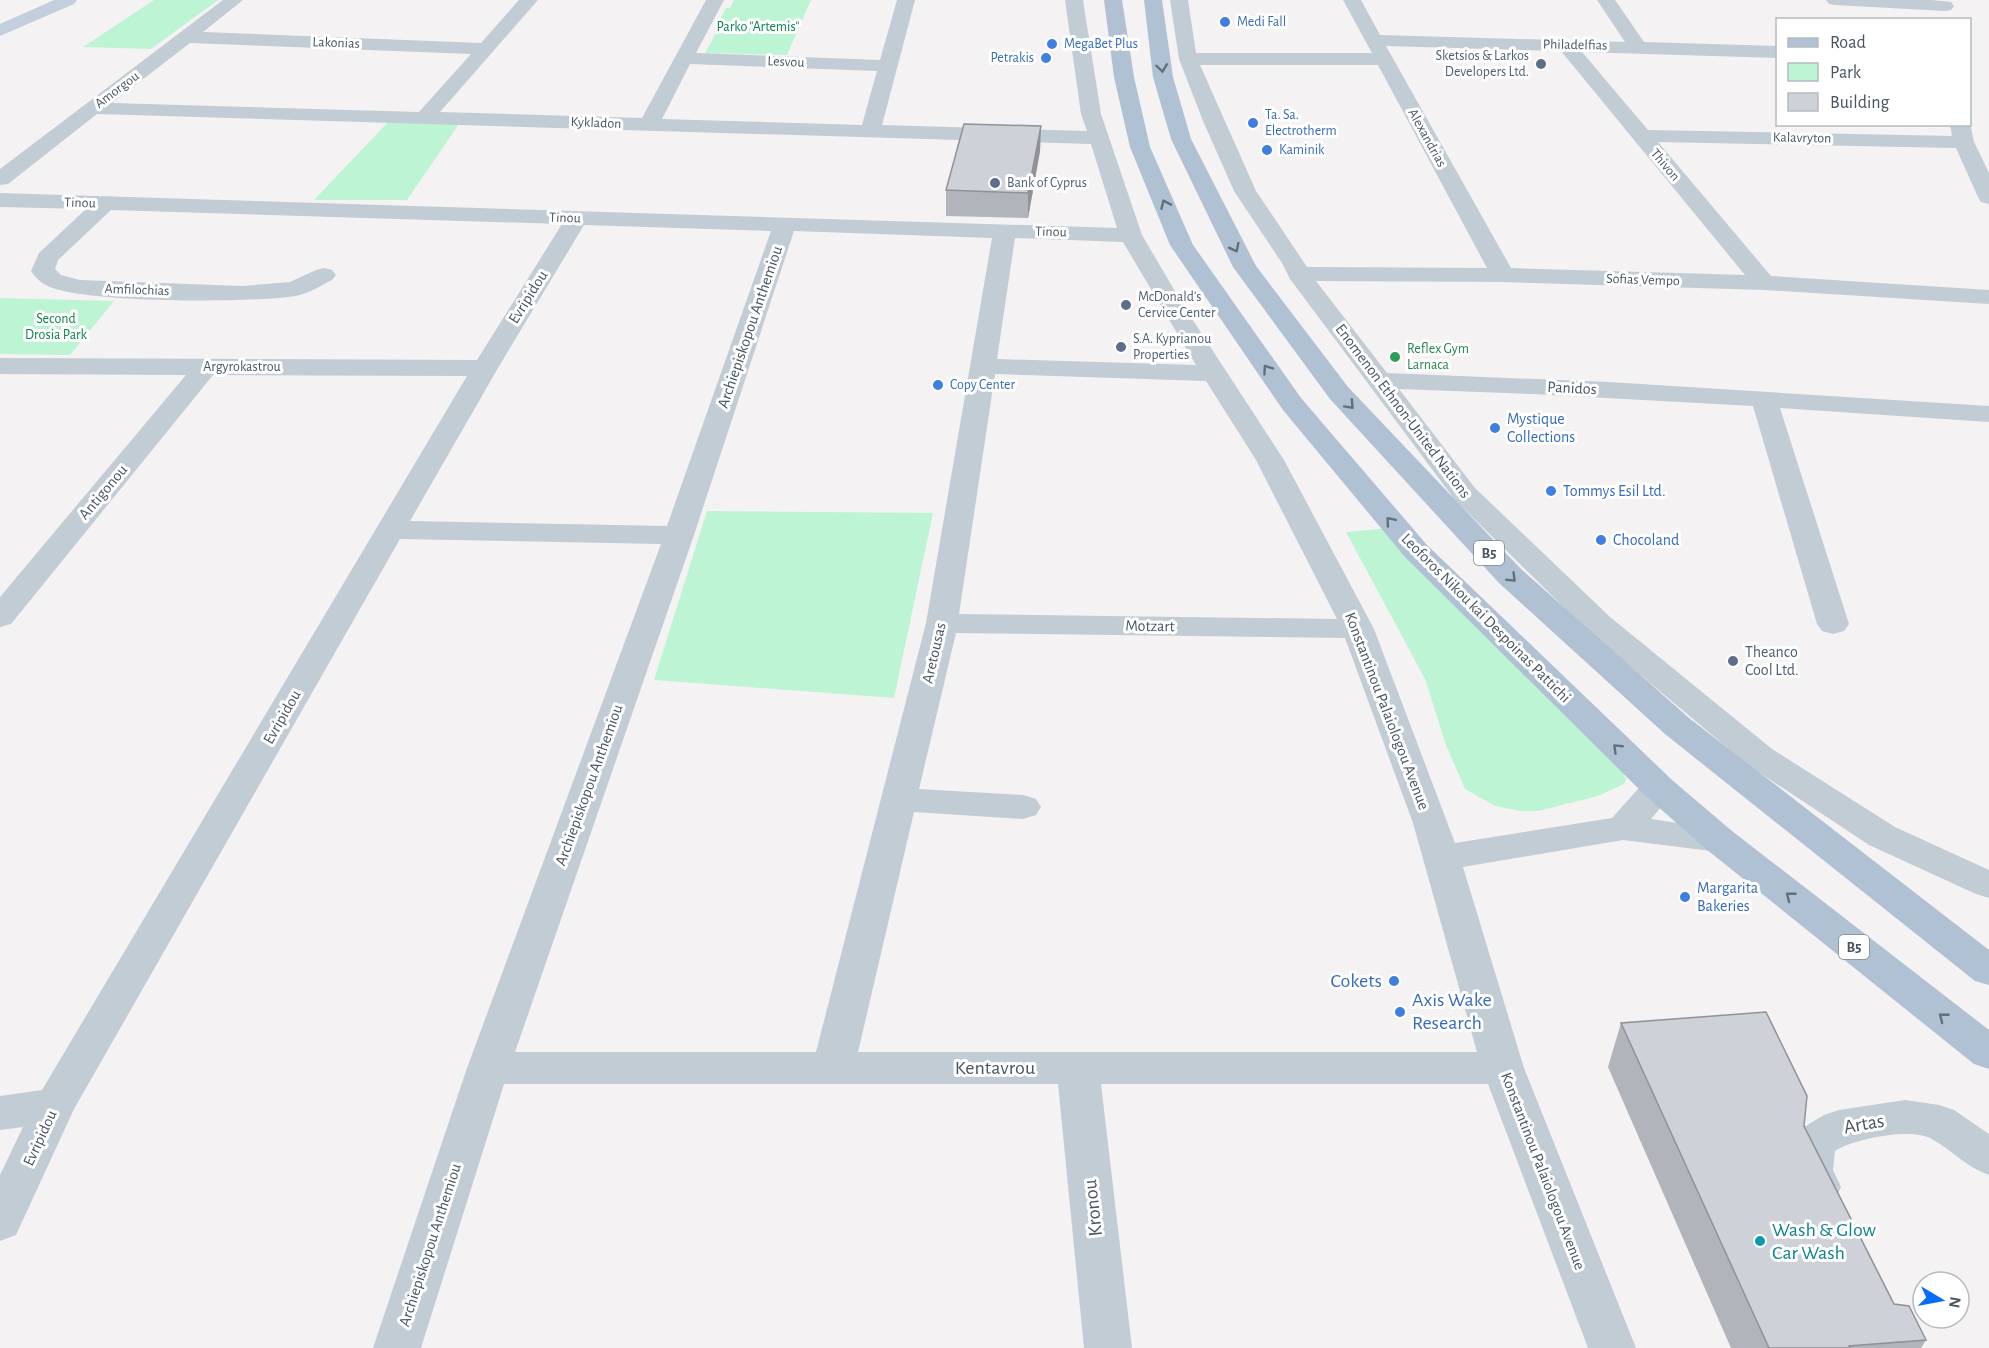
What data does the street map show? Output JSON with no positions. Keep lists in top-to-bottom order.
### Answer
{
  "streets": {
    "main road": ["B5", "Leoforos Nikou kai Despoinas Pattichi"],
    "street": [
      "Lakonias",
      "Philadelfias",
      "Lesvou",
      "Amorgou",
      "Kykladon",
      "Alexandrias",
      "Kalavryton",
      "Thivon",
      "Tinou",
      "Sofias Vempo",
      "Amfilochias",
      "Evripidou",
      "Archiepiskopou Anthemiou",
      "Argyrokastrou",
      "Panidos",
      "Enomenon Ethnon-United Nations",
      "Antigonou",
      "Motzart",
      "Aretousas",
      "Konstantinou Palaiologou Avenue",
      "Kentavrou",
      "Artas",
      "Kronou"
    ]
  },
  "crossings": [
    ["Lakonias", "Amorgou"],
    ["Philadelfias", "Alexandrias"],
    ["Philadelfias", "Thivon"],
    ["Amorgou", "Kykladon"],
    ["Kykladon", "Konstantinou Palaiologou Avenue"],
    ["Alexandrias", "Sofias Vempo"],
    ["Kalavryton", "Thivon"],
    ["Thivon", "Sofias Vempo"],
    ["Tinou", "Amfilochias"],
    ["Tinou", "Evripidou"],
    ["Tinou", "Archiepiskopou Anthemiou"],
    ["Tinou", "Aretousas"],
    ["Tinou", "Konstantinou Palaiologou Avenue"],
    ["Sofias Vempo", "Enomenon Ethnon-United Nations"],
    ["Evripidou", "Argyrokastrou"],
    ["Archiepiskopou Anthemiou", "Kentavrou"],
    ["Argyrokastrou", "Antigonou"],
    ["Panidos", "Enomenon Ethnon-United Nations"],
    ["Motzart", "Aretousas"],
    ["Motzart", "Konstantinou Palaiologou Avenue"],
    ["Aretousas", "Kentavrou"],
    ["Konstantinou Palaiologou Avenue", "Kentavrou"],
    ["Kentavrou", "Kronou"]
  ],
  "parks": ["Parko \"Artemis\"", "Second Drosia Park"],
  "places": [
    "Medi Fall",
    "MegaBet Plus",
    "Petrakis",
    "Sketsios & Larkos Developers Ltd.",
    "Ta. Sa. Electrotherm",
    "Kaminik",
    "Bank of Cyprus",
    "McDonald's Cervice Center",
    "S.A. Kyprianou Properties",
    "Reflex Gym Larnaca",
    "Copy Center",
    "Mystique Collections",
    "Tommys Esil Ltd.",
    "Chocoland",
    "Theanco Cool Ltd.",
    "Margarita Bakeries",
    "Cokets",
    "Axis Wake Research",
    "Wash & Glow Car Wash"
  ],
  "legend": ["Road", "Park", "Building"],
  "north": "right"
}
